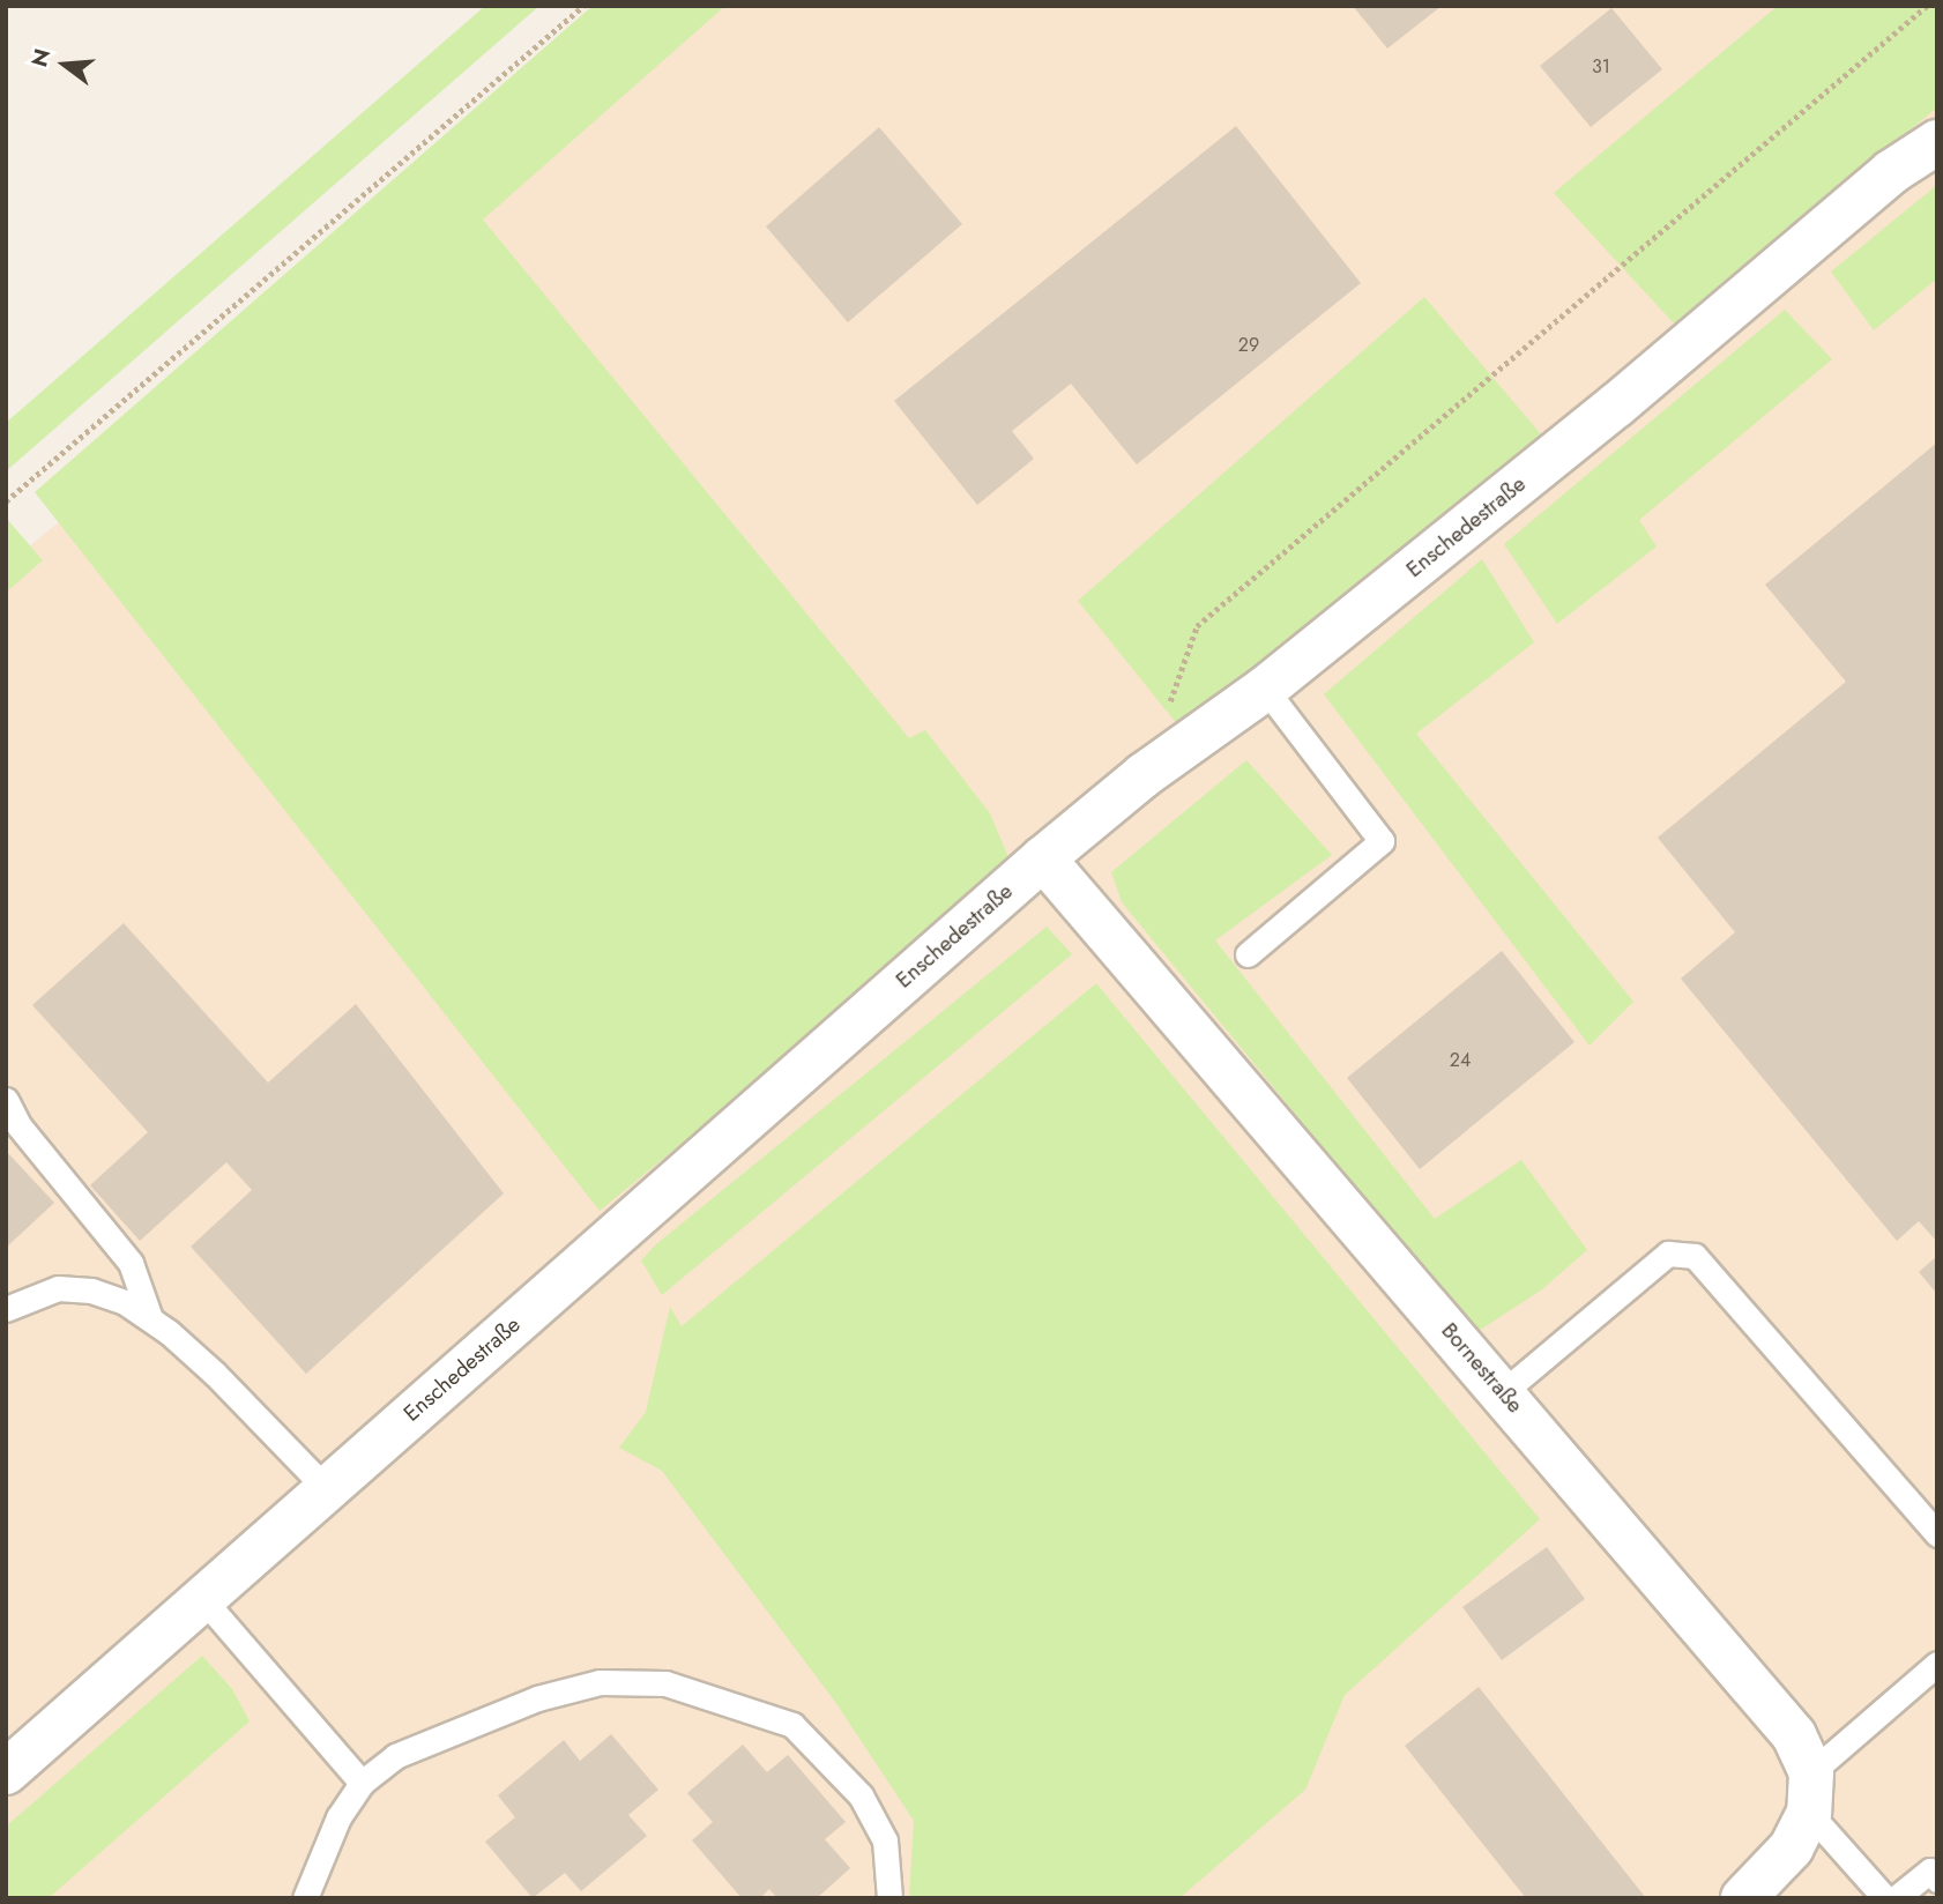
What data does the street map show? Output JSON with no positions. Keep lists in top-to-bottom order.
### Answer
{
  "streets": {
    "street": ["Enschedestraße", "Bornestraße"]
  },
  "crossings": [
    ["Enschedestraße", "Bornestraße"]
  ],
  "house_numbers": ["31", "29", "24"],
  "north": "left"
}
